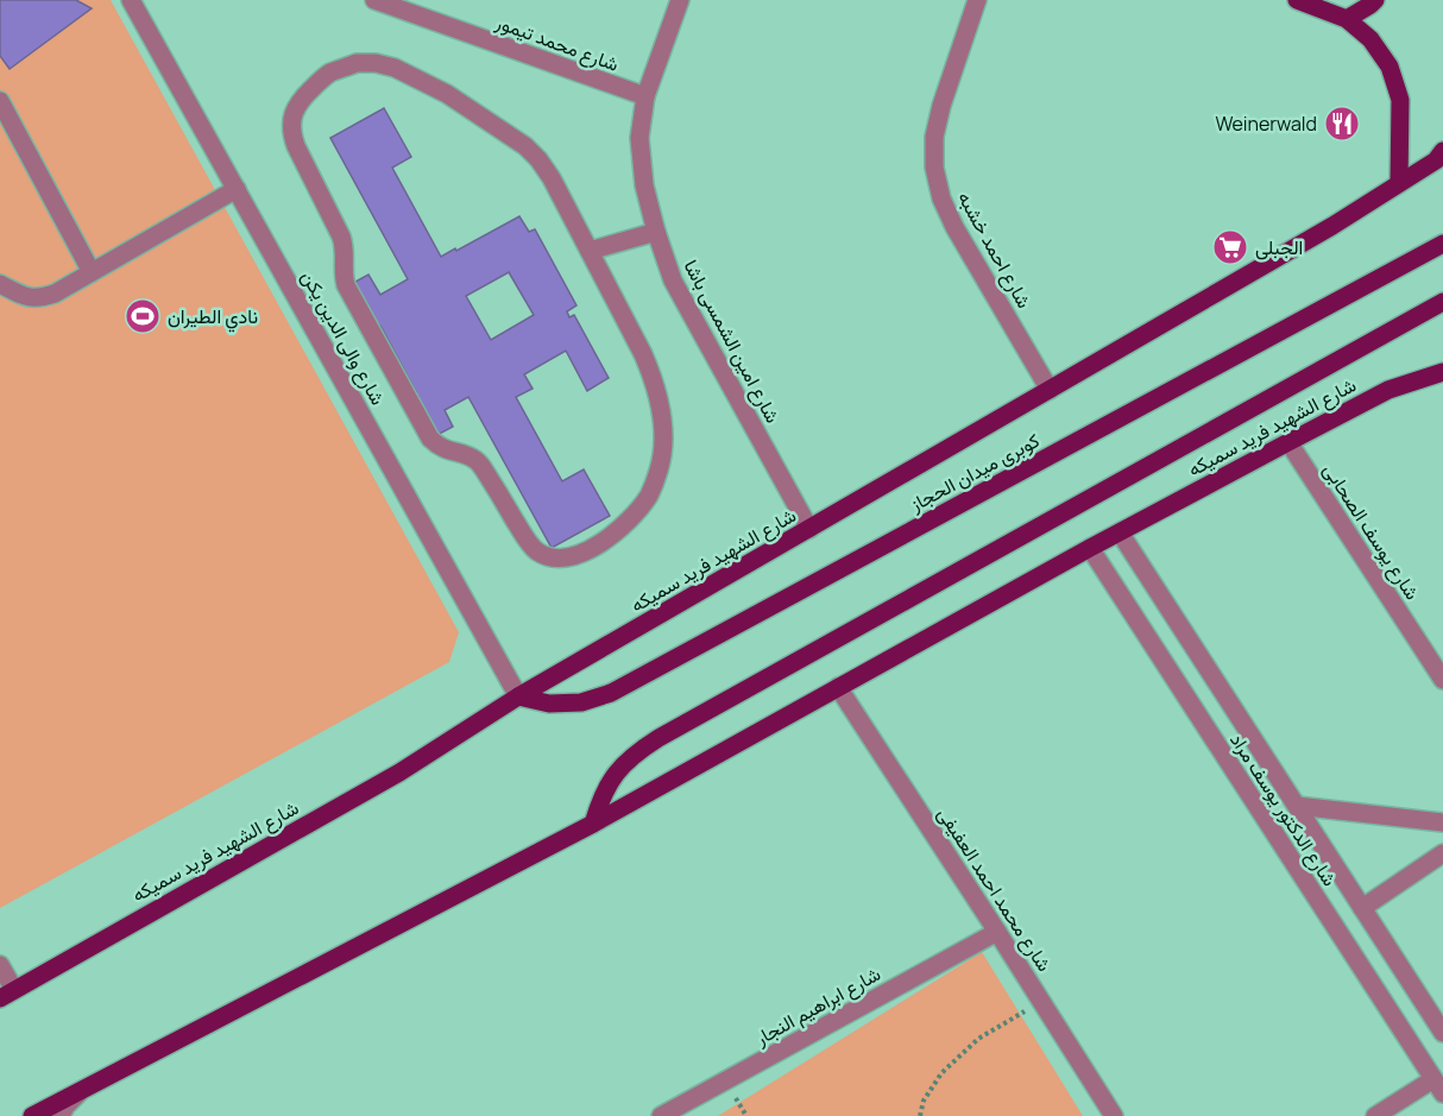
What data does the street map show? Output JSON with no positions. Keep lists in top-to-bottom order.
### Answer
{
  "streets": {
    "main road": ["شارع الشهيد فريد سميكه", "كوبرى ميدان الحجاز"],
    "street": [
      "شارع محمد تيمور",
      "شارع احمد خشبه",
      "شارع والى الدين يكن",
      "شارع امين الشمسى باشا",
      "شارع يوسف الصحابى",
      "شارع الدكتور يوسف مراد",
      "شارع محمد احمد العفيفى",
      "شارع ابراهيم النجار"
    ]
  },
  "crossings": [
    ["شارع محمد تيمور", "شارع امين الشمسى باشا"],
    ["شارع احمد خشبه", "شارع الشهيد فريد سميكه"],
    ["شارع والى الدين يكن", "شارع الشهيد فريد سميكه"],
    ["شارع والى الدين يكن", "كوبرى ميدان الحجاز"],
    ["شارع امين الشمسى باشا", "شارع الشهيد فريد سميكه"],
    ["شارع الشهيد فريد سميكه", "كوبرى ميدان الحجاز"],
    ["شارع الشهيد فريد سميكه", "شارع يوسف الصحابى"],
    ["شارع الشهيد فريد سميكه", "شارع الدكتور يوسف مراد"],
    ["شارع الشهيد فريد سميكه", "شارع محمد احمد العفيفى"],
    ["شارع محمد احمد العفيفى", "شارع ابراهيم النجار"]
  ],
  "places": {
    "restaurant": ["Weinerwald"],
    "supermarket": ["الجبلى"],
    "sports": ["نادي الطيران"]
  }
}
